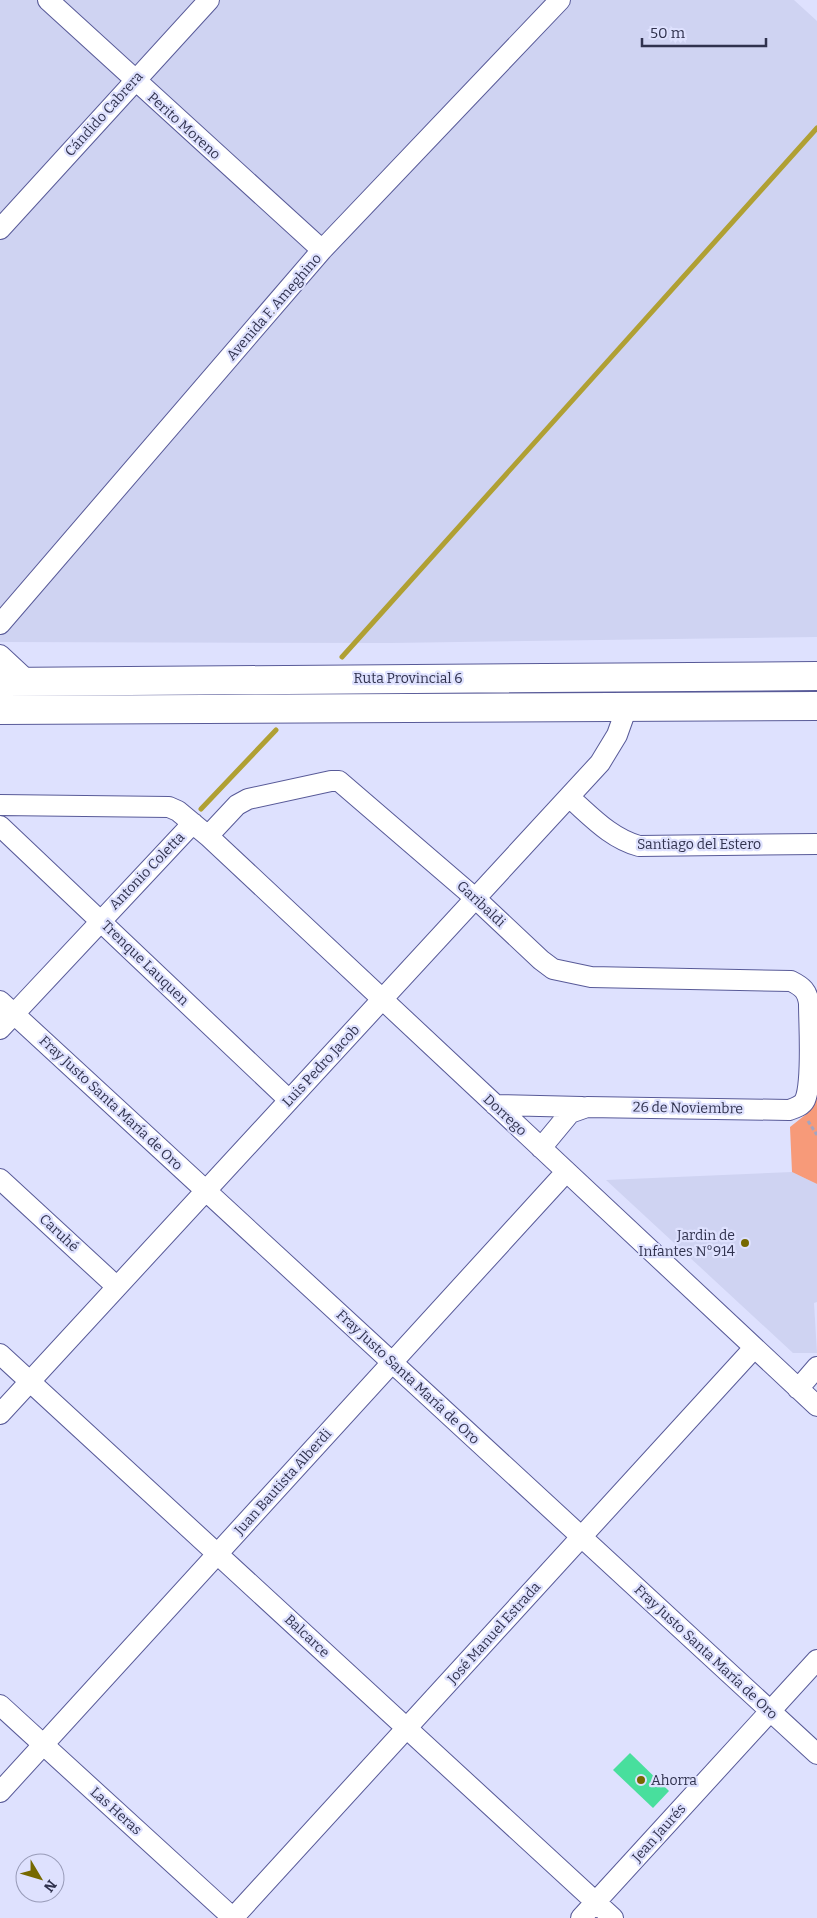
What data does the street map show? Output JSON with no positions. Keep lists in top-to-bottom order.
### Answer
{
  "streets": {
    "highway": ["Ruta Provincial 6"],
    "street": [
      "Cándido Cabrera",
      "Perito Moreno",
      "Avenida F. Ameghino",
      "Santiago del Estero",
      "Antonio Coletta",
      "Garibaldi",
      "Trenque Lauquen",
      "Luis Pedro Jacob",
      "Fray Justo Santa María de Oro",
      "26 de Noviembre",
      "Dorrego",
      "Caruhé",
      "Juan Bautista Alberdi",
      "José Manuel Estrada",
      "Balcarce",
      "Las Heras",
      "Jean Jaurés"
    ]
  },
  "crossings": [
    ["Cándido Cabrera", "Perito Moreno"],
    ["Perito Moreno", "Avenida F. Ameghino"],
    ["Santiago del Estero", "Luis Pedro Jacob"],
    ["Antonio Coletta", "Garibaldi"],
    ["Antonio Coletta", "Trenque Lauquen"],
    ["Antonio Coletta", "Fray Justo Santa María de Oro"],
    ["Antonio Coletta", "Dorrego"],
    ["Garibaldi", "Luis Pedro Jacob"],
    ["Garibaldi", "26 de Noviembre"],
    ["Garibaldi", "Dorrego"],
    ["Trenque Lauquen", "Luis Pedro Jacob"],
    ["Luis Pedro Jacob", "Fray Justo Santa María de Oro"],
    ["Luis Pedro Jacob", "Dorrego"],
    ["Luis Pedro Jacob", "Caruhé"],
    ["Luis Pedro Jacob", "Balcarce"],
    ["Fray Justo Santa María de Oro", "Juan Bautista Alberdi"],
    ["Fray Justo Santa María de Oro", "José Manuel Estrada"],
    ["Fray Justo Santa María de Oro", "Jean Jaurés"],
    ["26 de Noviembre", "Dorrego"],
    ["Dorrego", "Juan Bautista Alberdi"],
    ["Dorrego", "José Manuel Estrada"],
    ["Juan Bautista Alberdi", "Balcarce"],
    ["Juan Bautista Alberdi", "Las Heras"],
    ["José Manuel Estrada", "Balcarce"],
    ["José Manuel Estrada", "Las Heras"],
    ["Balcarce", "Jean Jaurés"]
  ],
  "places": ["Jardin de Infantes N°914", "Ahorra"],
  "scale_bar": "50 m",
  "north": "bottom right"
}
